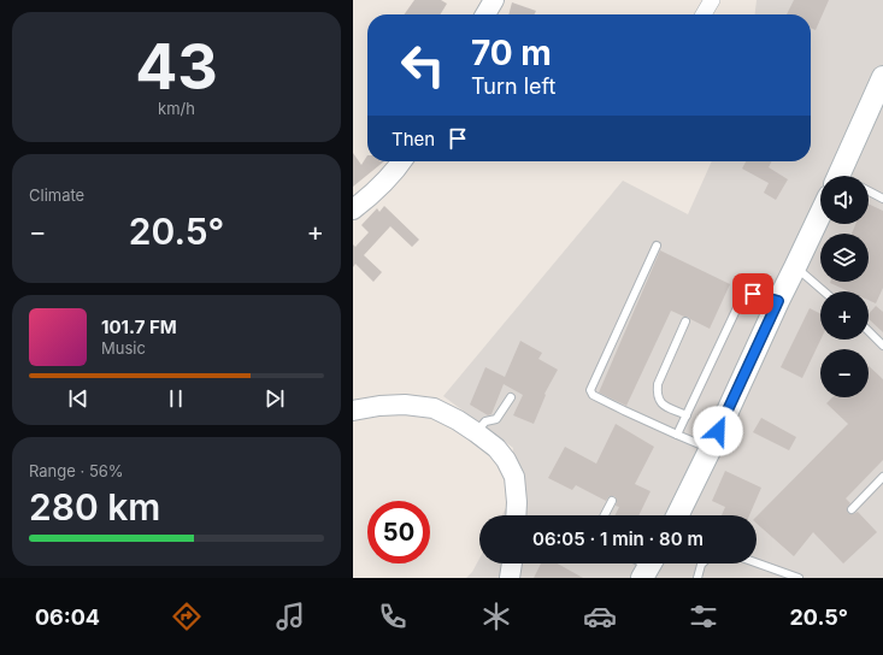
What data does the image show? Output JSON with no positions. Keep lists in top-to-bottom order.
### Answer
{
  "page": {
    "tile": [
      ["43", "km/h"],
      "Climate",
      ["Range · 56%", "280 km"]
    ],
    "turn": ["70 m", "Turn left"],
    "then": "Then",
    "map_buttons": ["+", "−"],
    "heat": ["−", "20.5°", "+"],
    "song": ["101.7 FM", "Music"],
    "limit": "50",
    "trip": "06:05 · 1 min · 80 m",
    "tabs": ["06:04", "20.5°"]
  }
}
